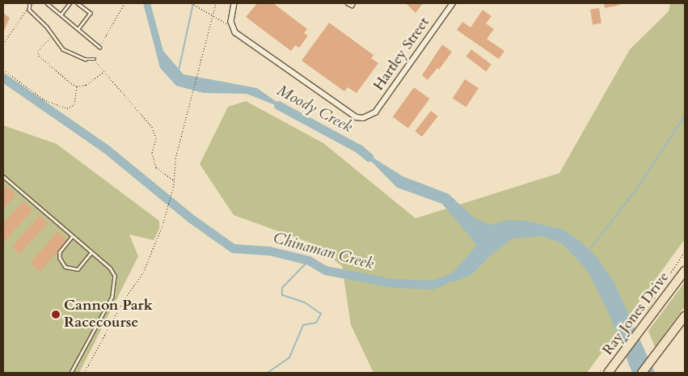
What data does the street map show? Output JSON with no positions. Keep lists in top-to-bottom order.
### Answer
{
  "streets": {
    "highway": ["Ray Jones Drive"],
    "street": ["Hartley Street"]
  },
  "water": ["Moody Creek", "Chinaman Creek"],
  "places": ["Cannon Park Racecourse"]
}
